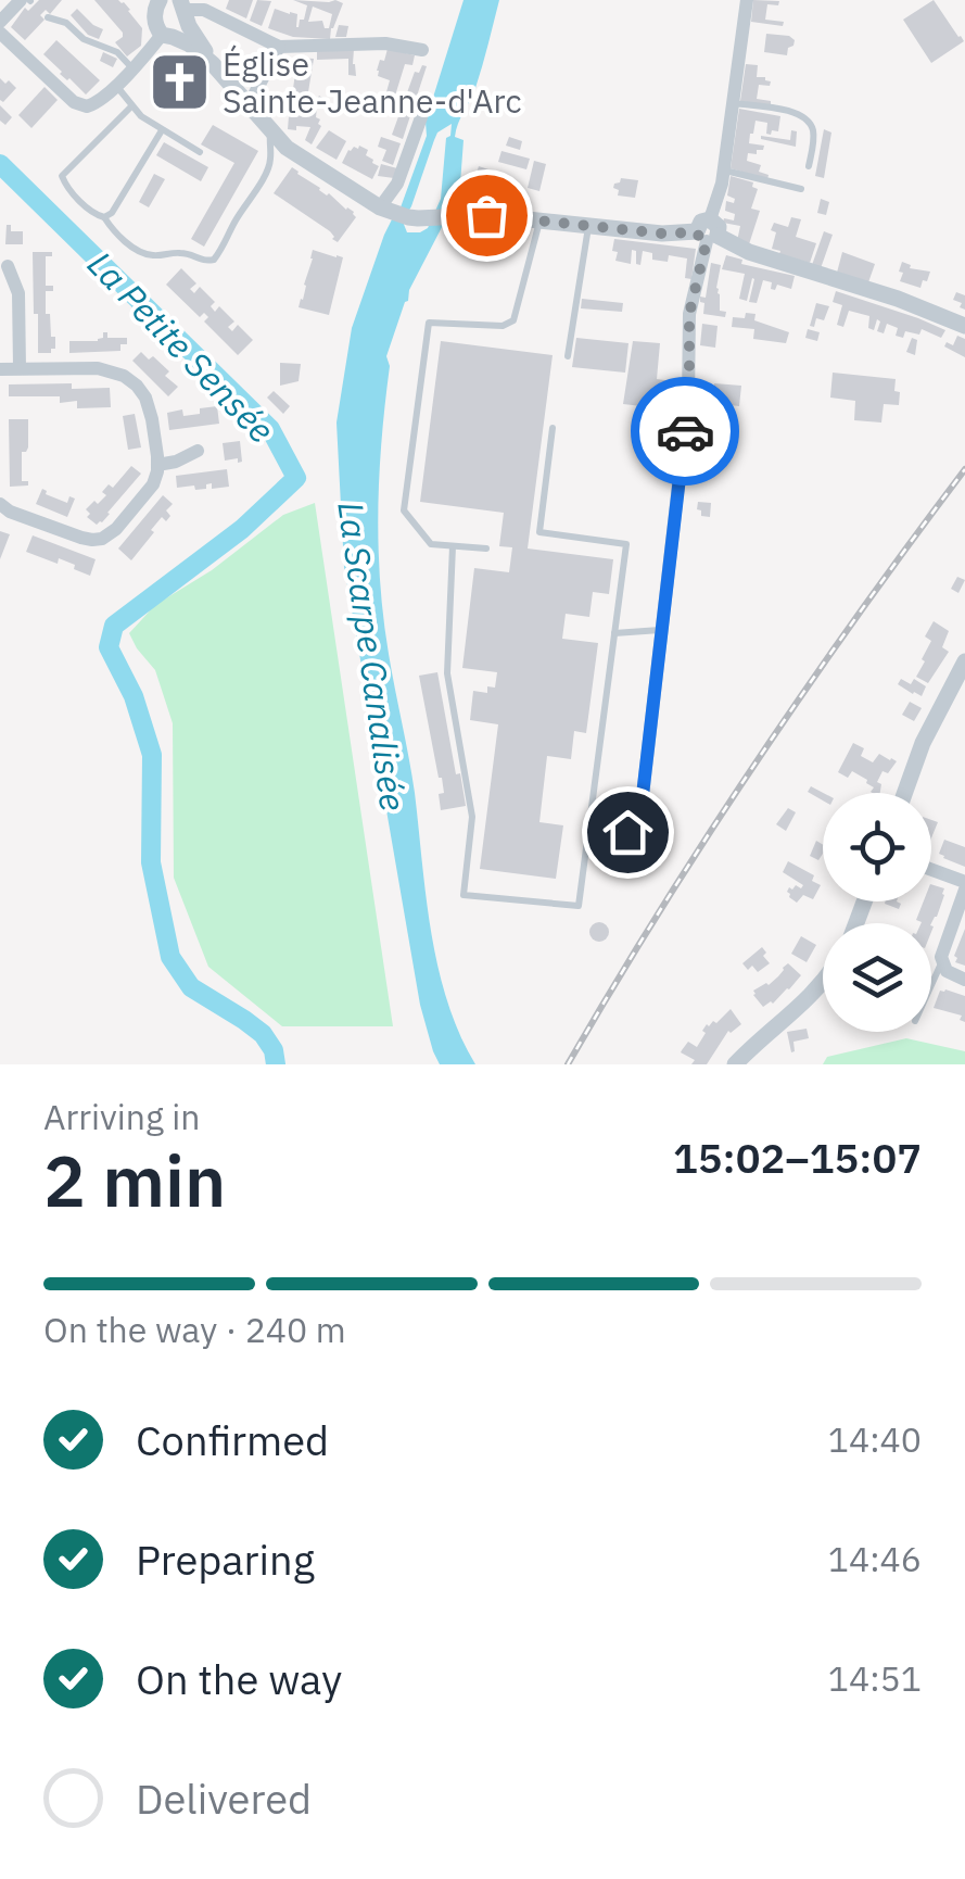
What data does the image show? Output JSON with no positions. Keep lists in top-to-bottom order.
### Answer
{
  "water": ["La Petite Sensée", "La Scarpe Canalisée"],
  "places": {
    "church": ["Église Sainte-Jeanne-d'Arc"]
  },
  "page": {
    "heading": ["2 min", "Arriving in", "15:02–15:07"],
    "bar": "On the way · 240 m",
    "list": [
      ["Confirmed", "14:40"],
      ["Preparing", "14:46"],
      ["On the way", "14:51"],
      "Delivered"
    ]
  }
}
